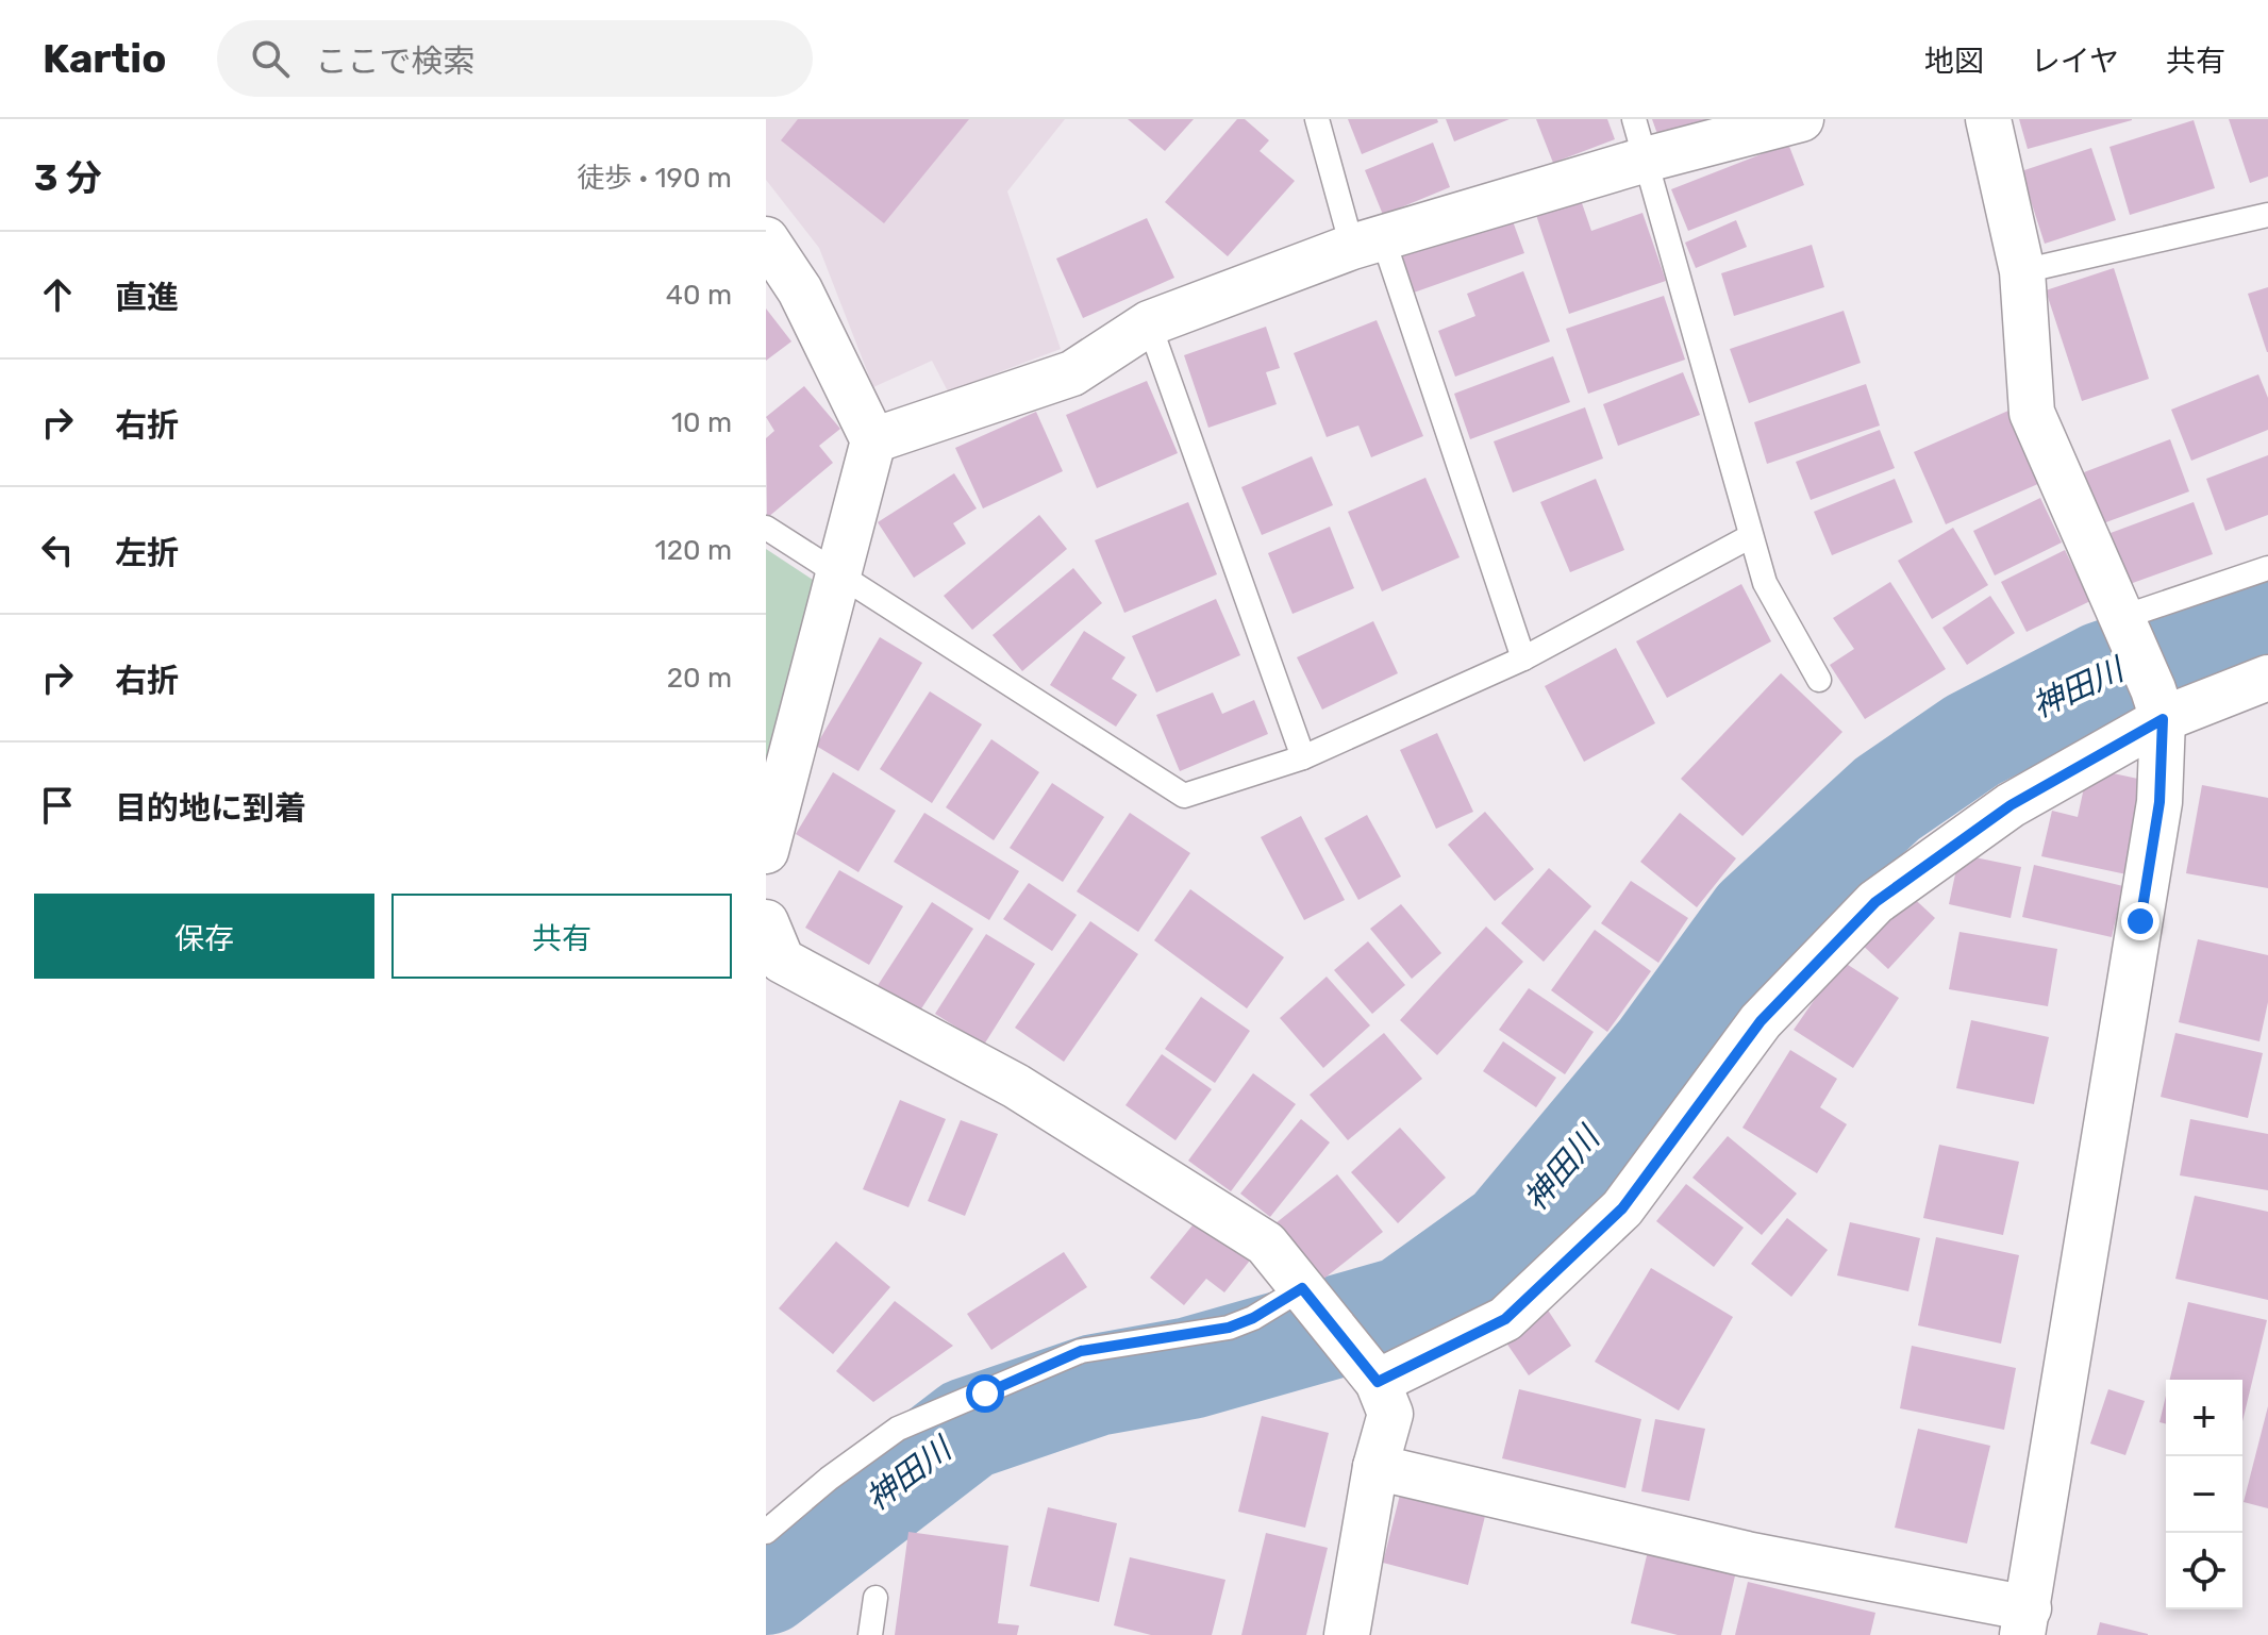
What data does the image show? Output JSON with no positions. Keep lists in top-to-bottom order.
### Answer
{
  "water": ["神田川"],
  "page": {
    "header": "Kartio",
    "search": "ここで検索",
    "nav": ["地図", "レイヤ", "共有"],
    "heading": ["3 分", "徒歩 · 190 m"],
    "list": [
      ["直進", "40 m"],
      ["右折", "10 m"],
      ["左折", "120 m"],
      ["右折", "20 m"],
      "目的地に到着"
    ],
    "buttons": ["保存", "共有"],
    "map_buttons": ["+", "−"]
  }
}
